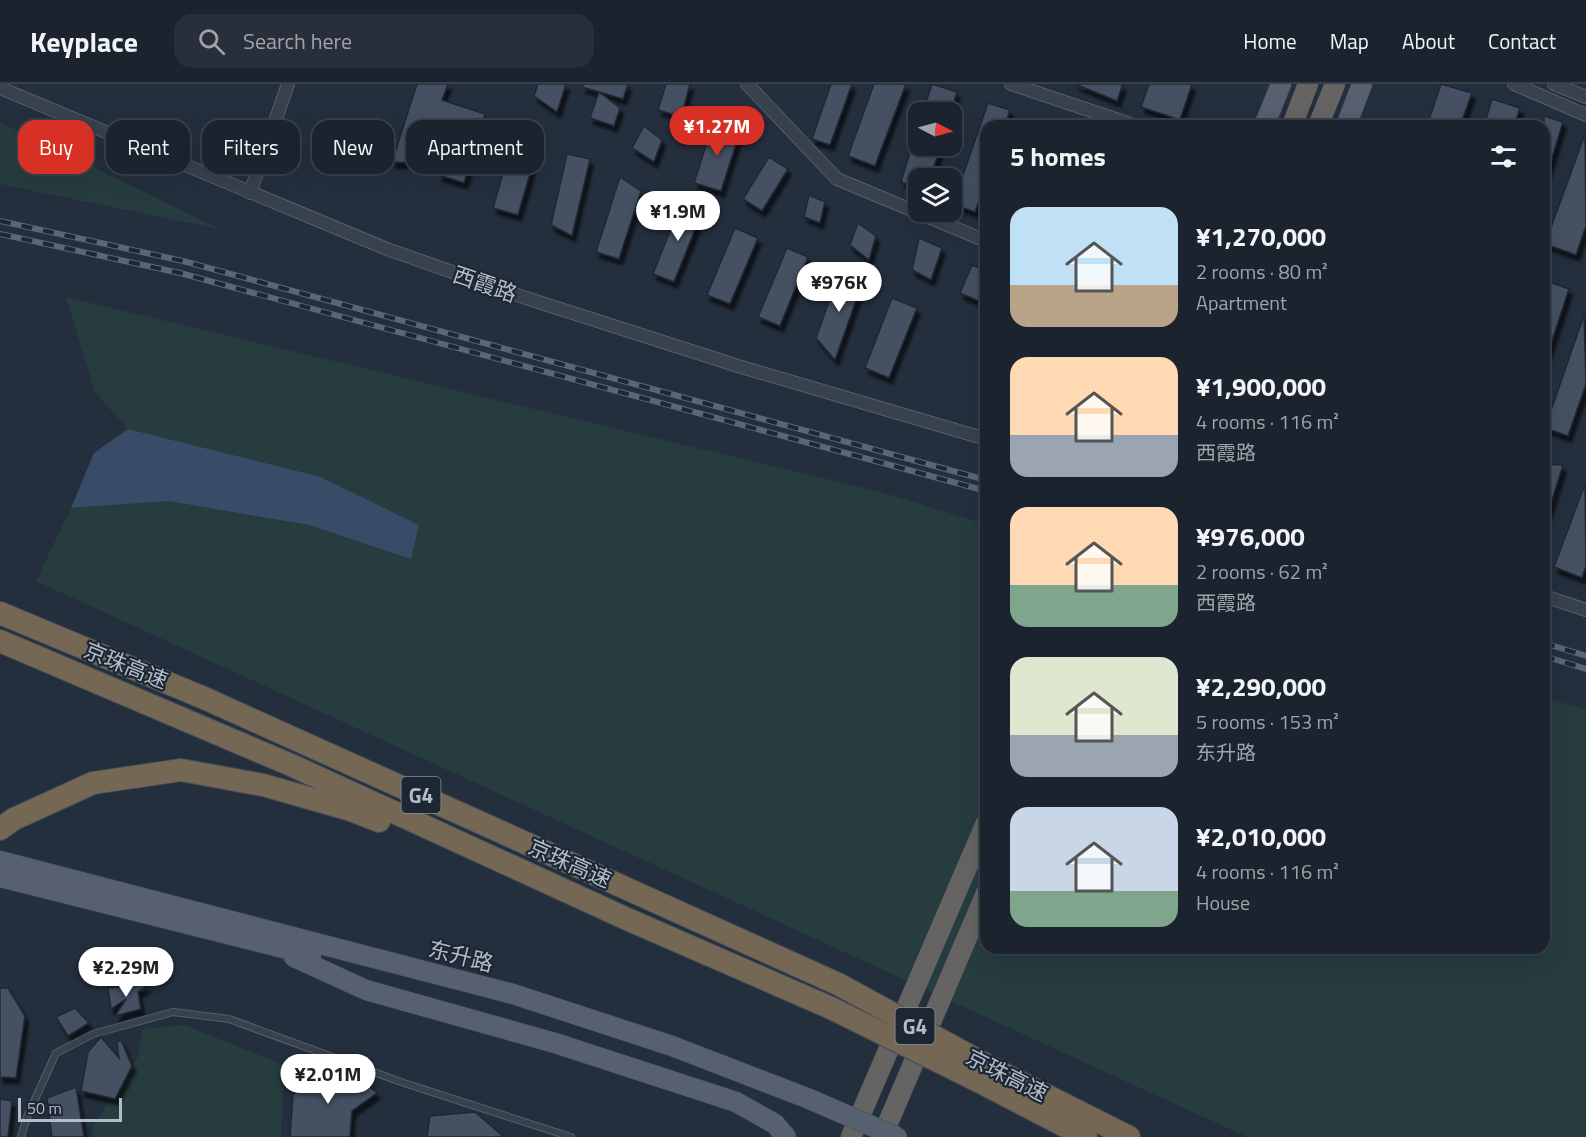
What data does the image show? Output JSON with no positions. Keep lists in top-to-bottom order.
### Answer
{
  "streets": {
    "highway": ["京珠高速", "G4"],
    "main road": ["东升路"],
    "street": ["西霞路"]
  },
  "scale_bar": "50 m",
  "north": "right",
  "page": {
    "header": "Keyplace",
    "search": "Search here",
    "nav": [
      "Home",
      "Map",
      "About",
      "Contact"
    ],
    "price": [
      "¥1.27M",
      "¥1.9M",
      "¥976K",
      "¥2.29M",
      "¥2.01M"
    ],
    "chip": [
      "Buy",
      "Rent",
      "Filters",
      "New",
      "Apartment"
    ],
    "heading": "5 homes",
    "list": [
      {
        "name": "¥1,270,000",
        "note": "2 rooms · 80 m² · Apartment"
      },
      {
        "name": "¥1,900,000",
        "note": "4 rooms · 116 m² · 西霞路"
      },
      {
        "name": "¥976,000",
        "note": "2 rooms · 62 m² · 西霞路"
      },
      {
        "name": "¥2,290,000",
        "note": "5 rooms · 153 m² · 东升路"
      },
      {
        "name": "¥2,010,000",
        "note": "4 rooms · 116 m² · House"
      }
    ],
    "scale": "50 m"
  }
}
